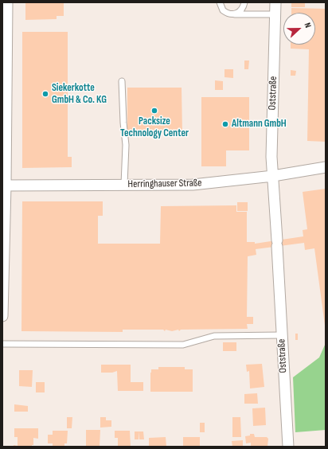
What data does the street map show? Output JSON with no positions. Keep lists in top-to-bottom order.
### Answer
{
  "streets": {
    "street": ["Oststraße", "Herringhauser Straße"]
  },
  "crossings": [
    ["Oststraße", "Herringhauser Straße"]
  ],
  "places": ["Siekerkotte GmbH & Co. KG", "Packsize Technology Center", "Altmann GmbH"],
  "north": "right"
}
